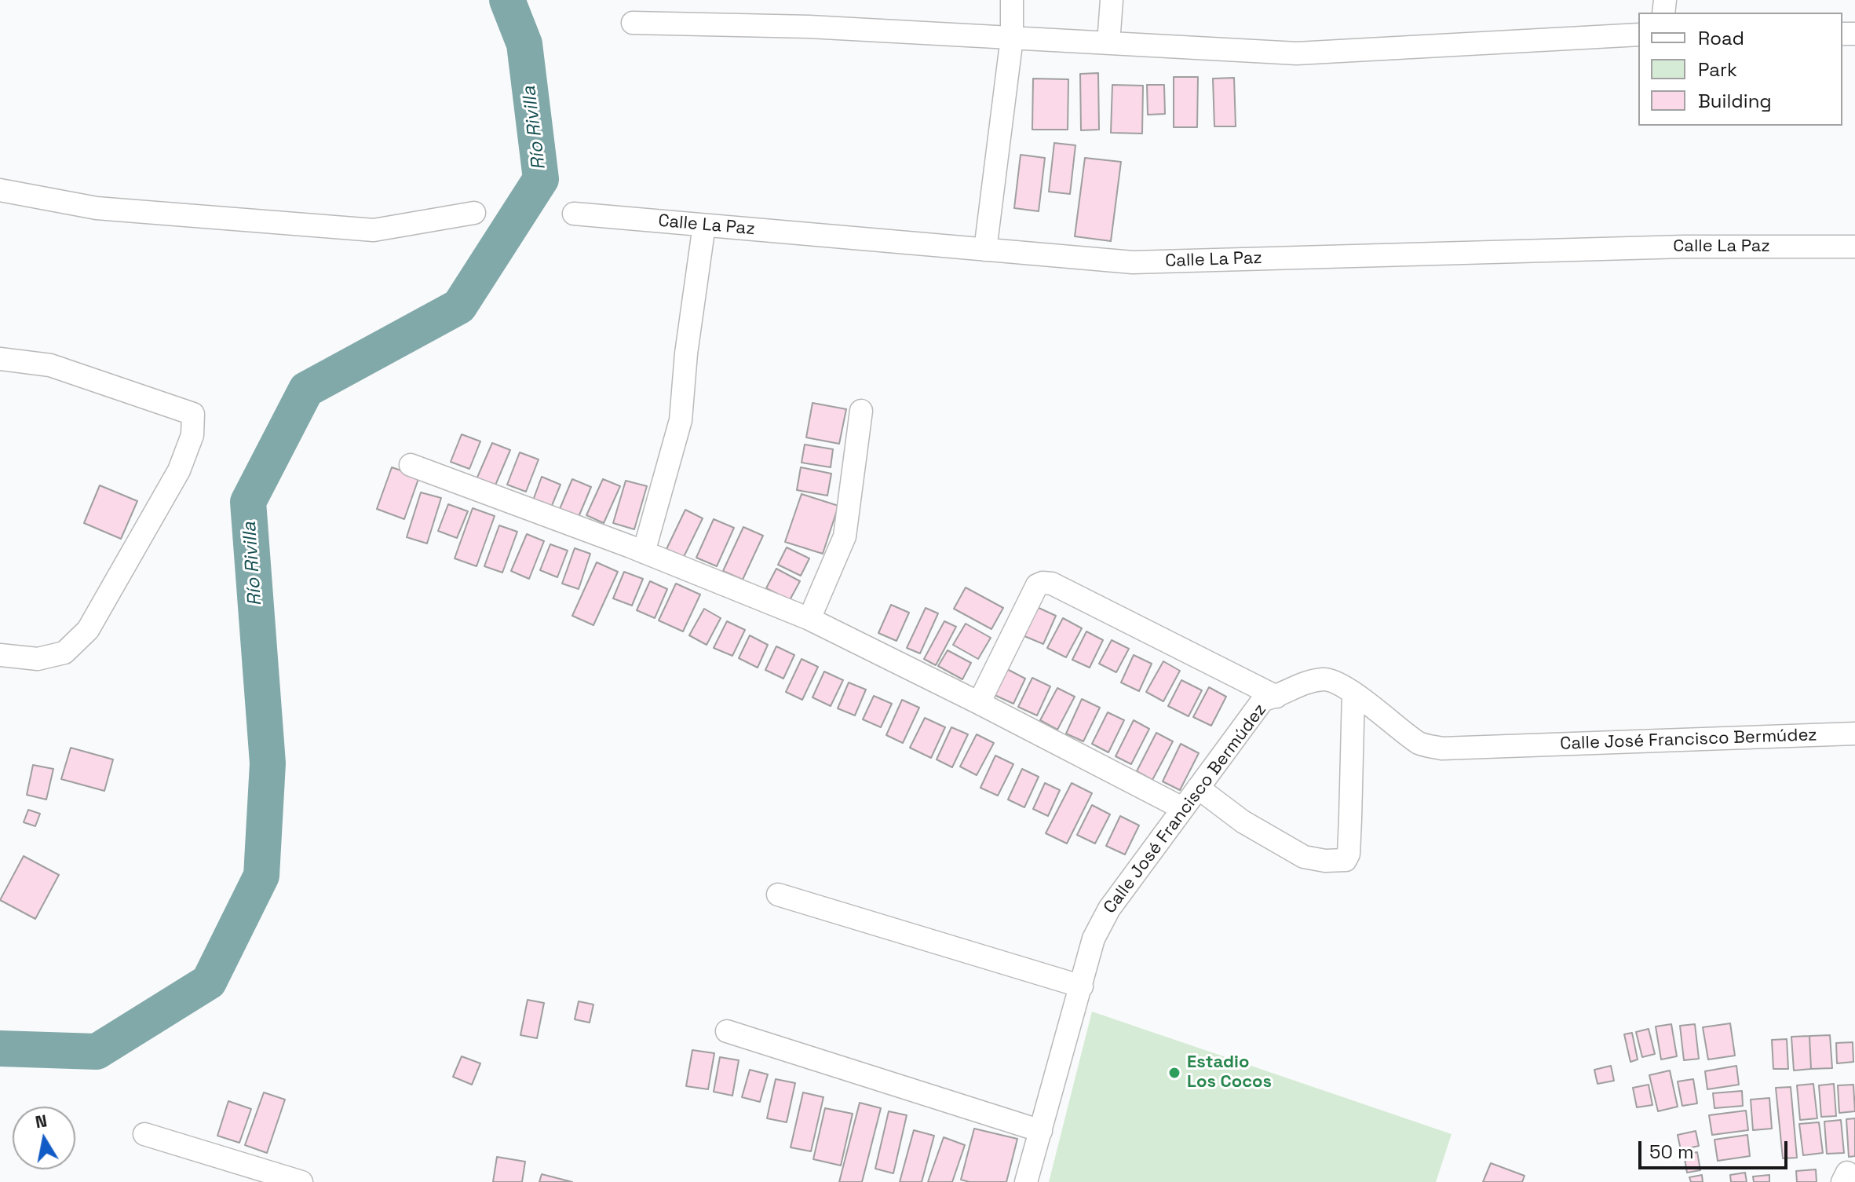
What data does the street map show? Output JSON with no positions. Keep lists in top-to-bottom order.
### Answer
{
  "streets": {
    "street": ["Calle La Paz", "Calle José Francisco Bermúdez"]
  },
  "water": ["Río Rivilla"],
  "places": ["Estadio Los Cocos"],
  "legend": ["Road", "Park", "Building"],
  "scale_bar": "50 m",
  "north": "top"
}
